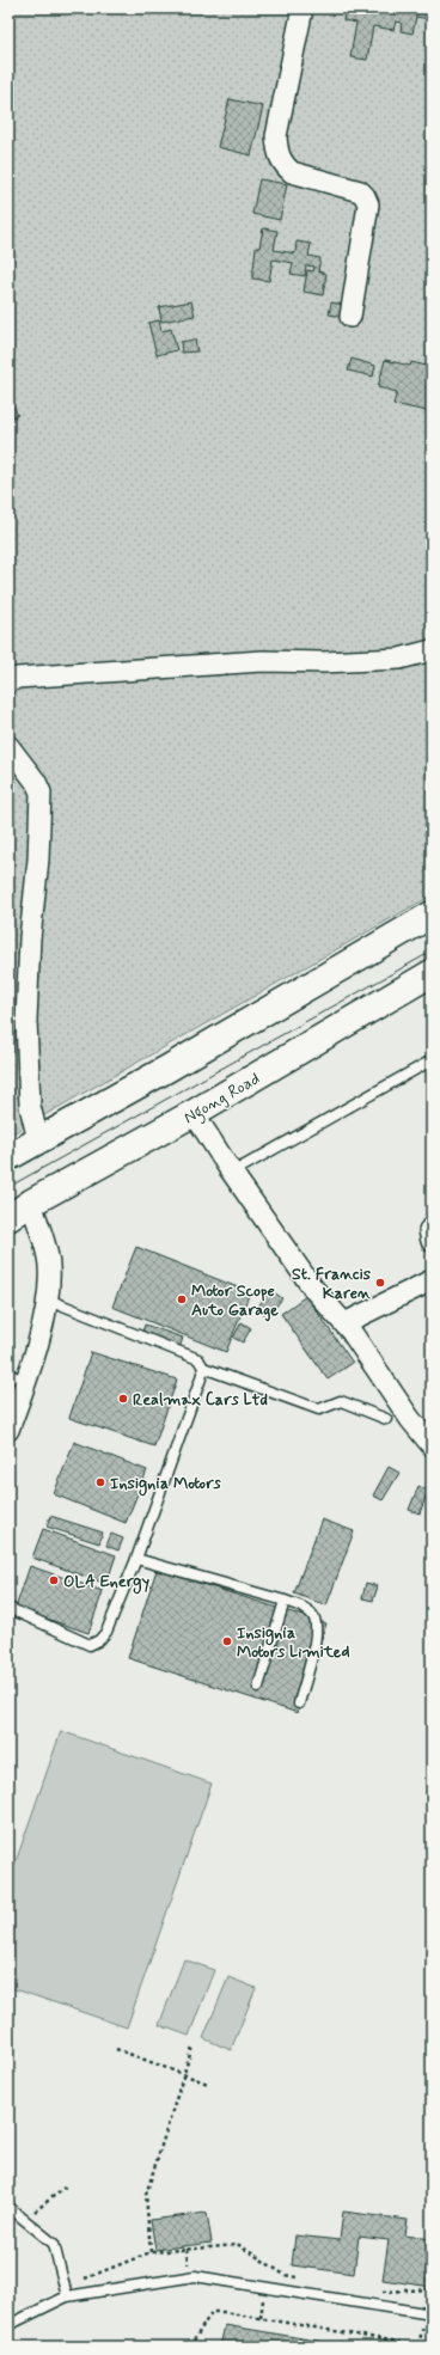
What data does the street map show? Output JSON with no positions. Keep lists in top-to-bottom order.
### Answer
{
  "streets": {
    "main road": ["Ngong Road"]
  },
  "places": [
    "St. Francis Karen",
    "Motor Scope Auto Garage",
    "Realmax Cars Ltd",
    "Insignia Motors",
    "OLA Energy",
    "Insignia Motors Limited"
  ]
}
